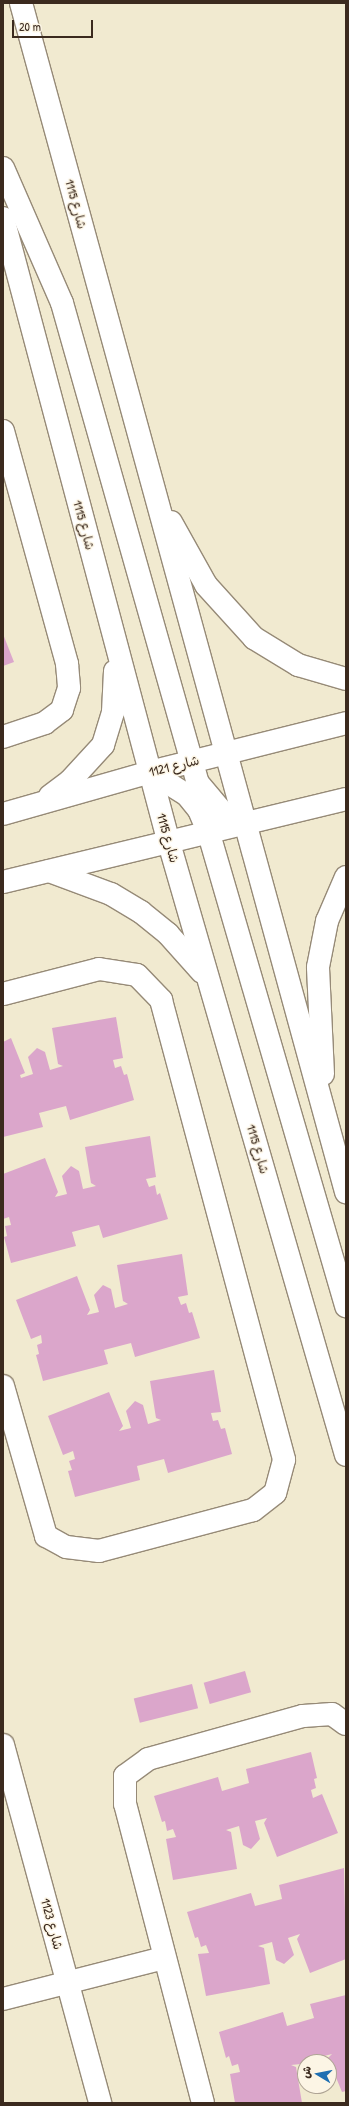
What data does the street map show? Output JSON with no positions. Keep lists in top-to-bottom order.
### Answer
{
  "streets": {
    "street": ["شارع 1115", "شارع 1121", "شارع 1123"]
  },
  "crossings": [
    ["شارع 1115", "شارع 1121"]
  ],
  "scale_bar": "20 m",
  "north": "left"
}
